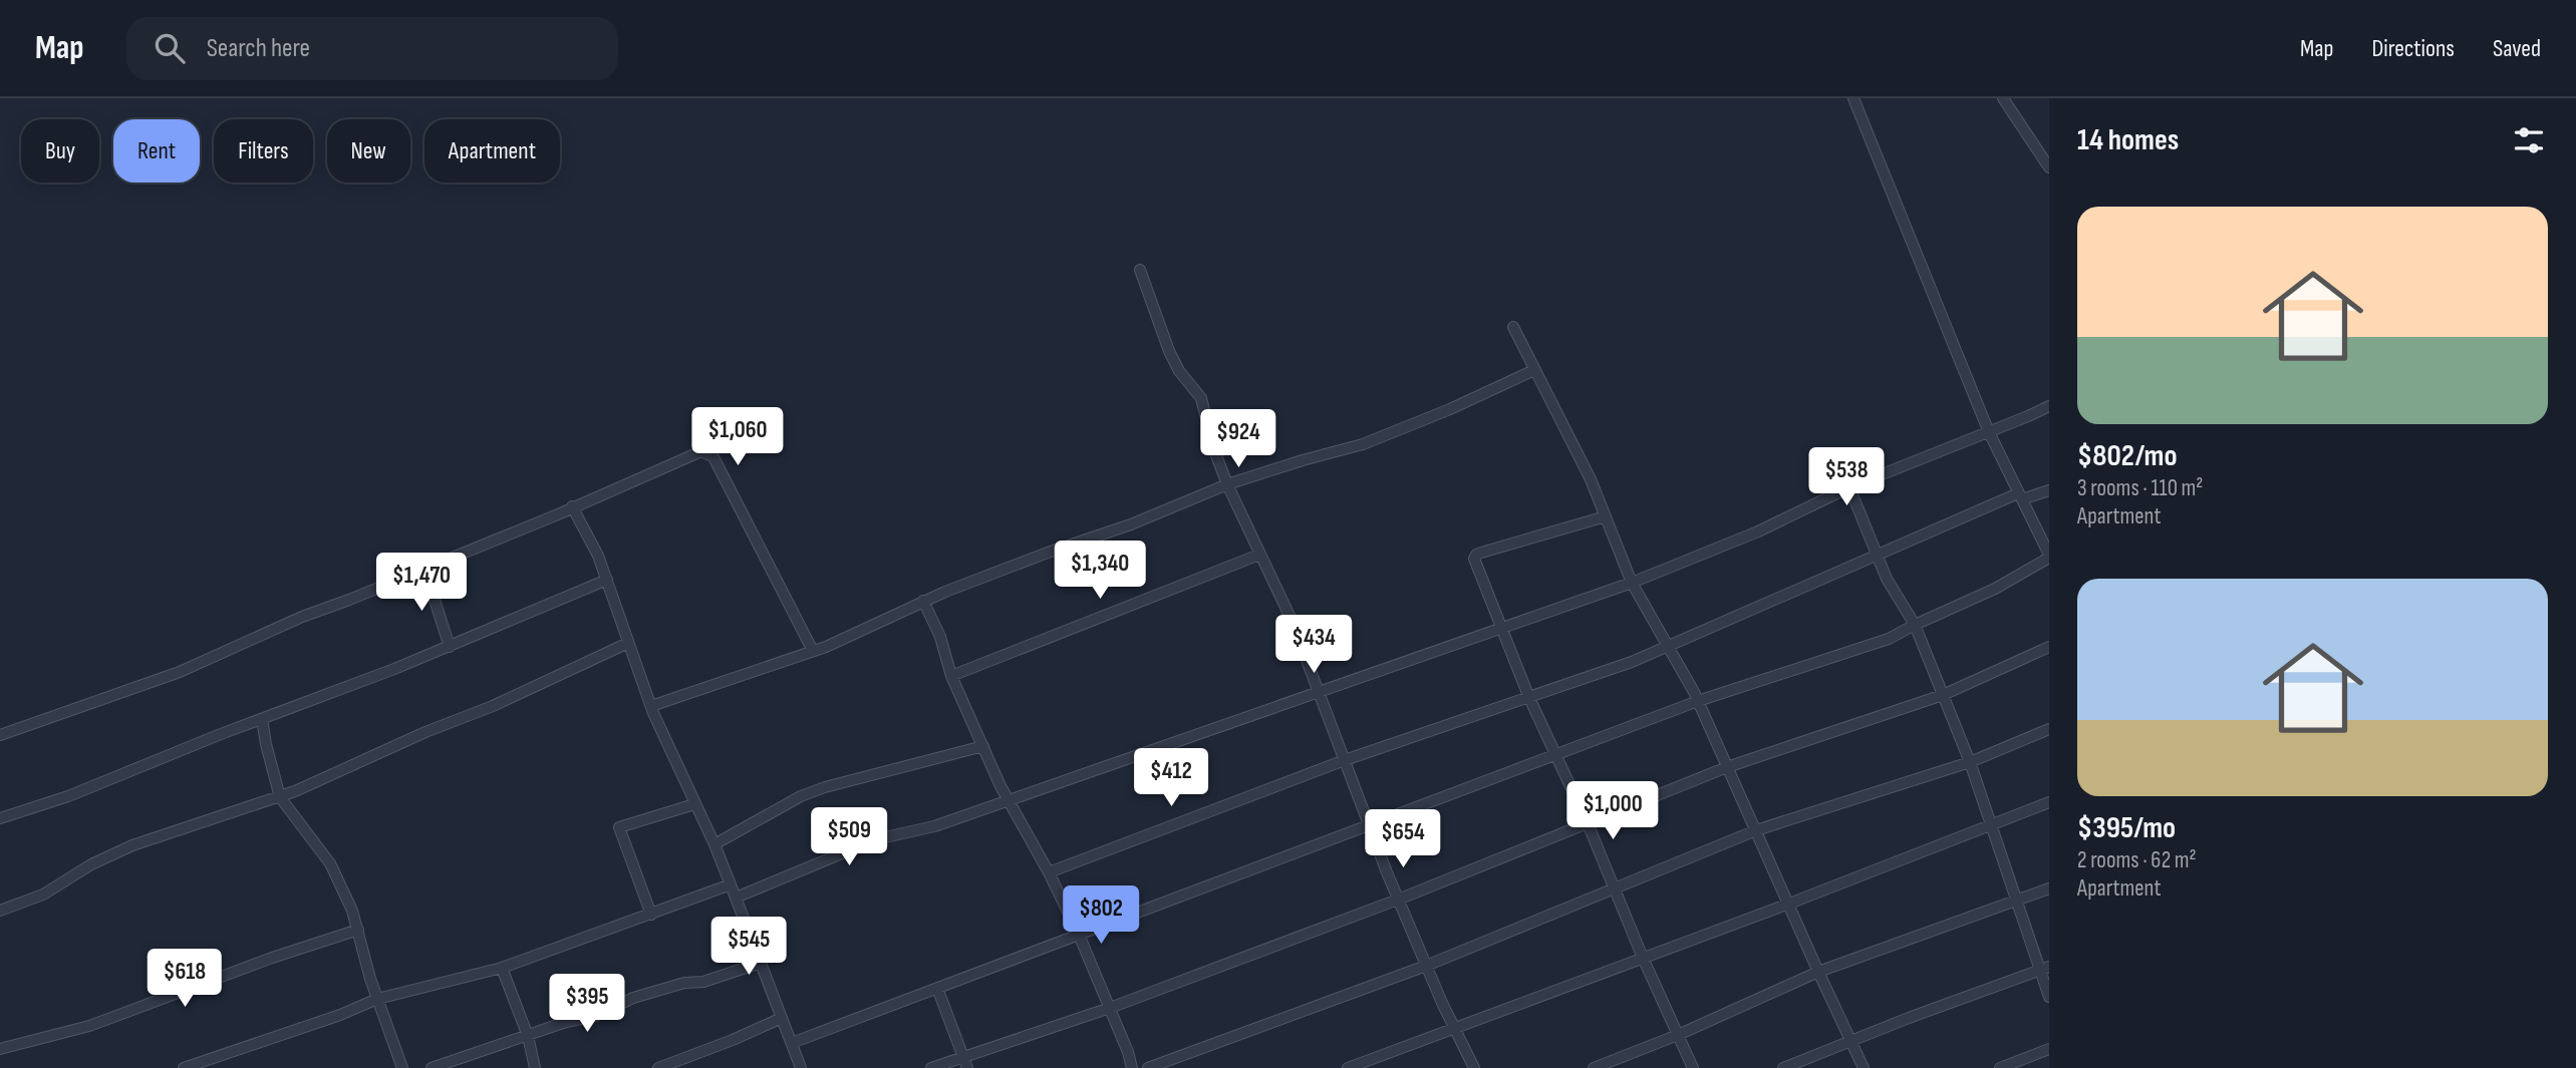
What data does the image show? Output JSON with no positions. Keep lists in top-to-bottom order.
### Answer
{
  "page": {
    "header": "Map",
    "search": "Search here",
    "nav": ["Map", "Directions", "Saved"],
    "heading": "14 homes",
    "chip": [
      "Buy",
      "Rent",
      "Filters",
      "New",
      "Apartment"
    ],
    "list": [
      {
        "name": "$802/mo",
        "note": "3 rooms · 110 m² · Apartment"
      },
      {
        "name": "$395/mo",
        "note": "2 rooms · 62 m² · Apartment"
      }
    ],
    "price": [
      "$1,060",
      "$924",
      "$538",
      "$1,340",
      "$1,470",
      "$434",
      "$412",
      "$1,000",
      "$509",
      "$654",
      "$802",
      "$545",
      "$618",
      "$395"
    ]
  }
}
